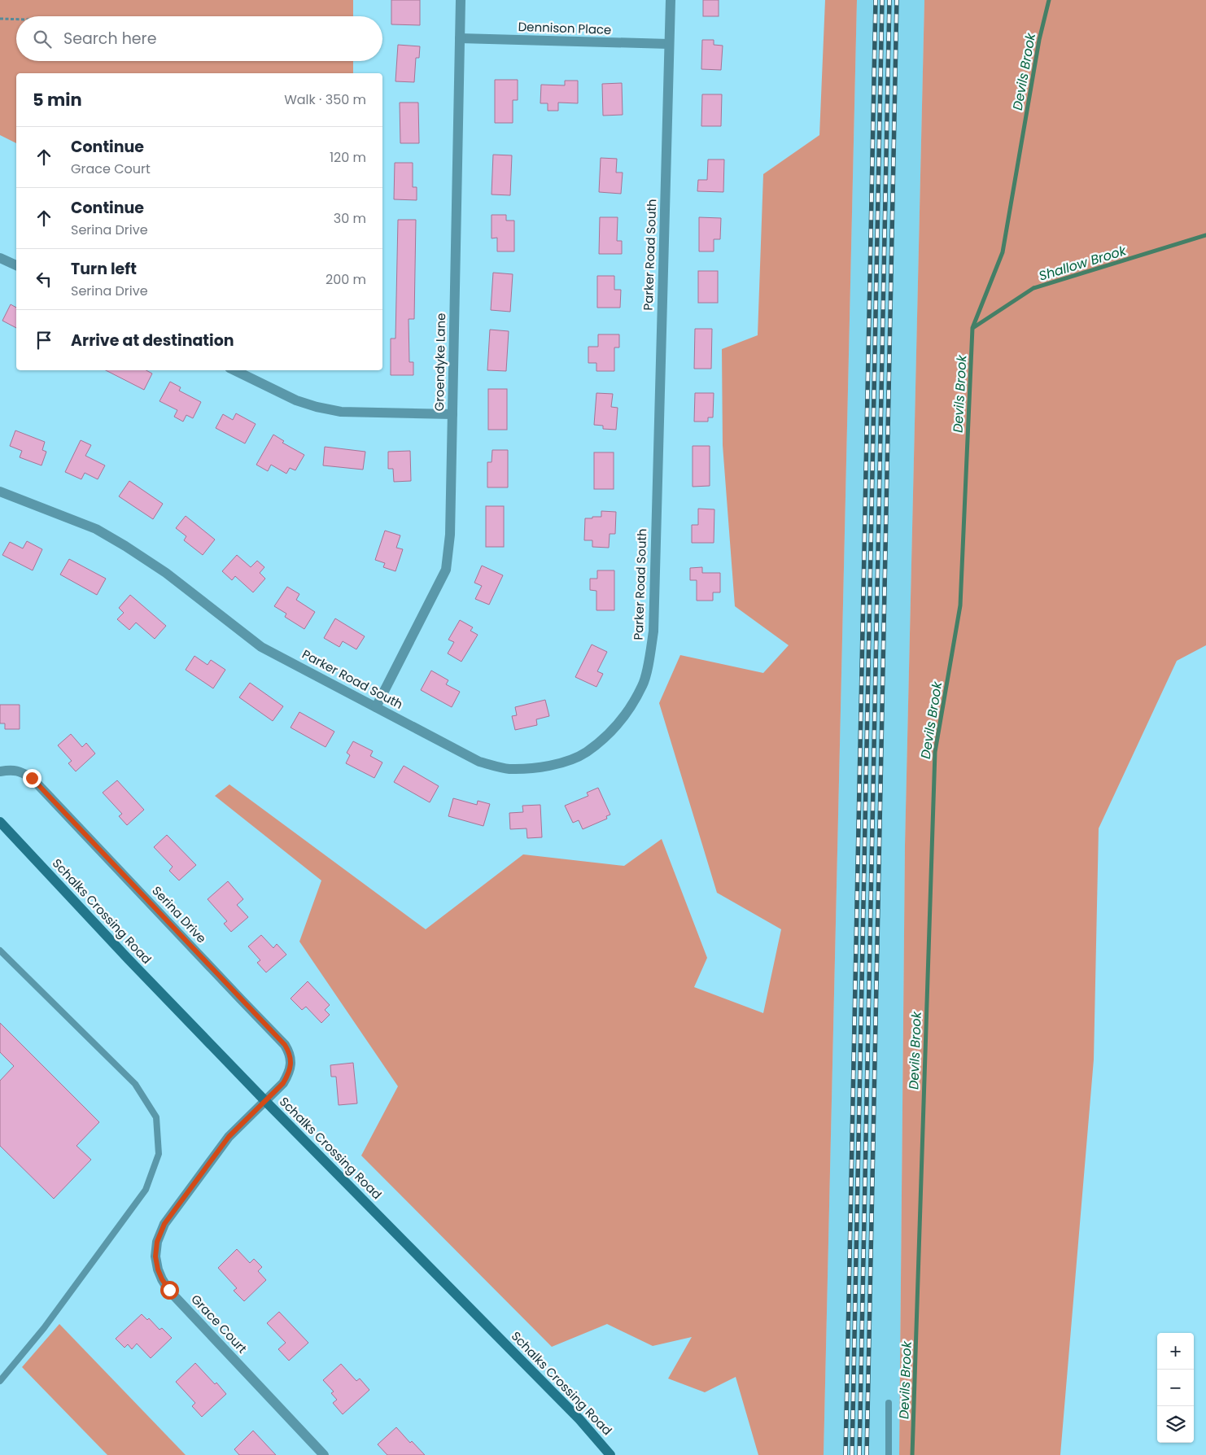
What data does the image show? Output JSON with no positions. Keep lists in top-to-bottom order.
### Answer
{
  "streets": {
    "street": [
      "Dennison Place",
      "Parker Road South",
      "Groendyke Lane",
      "Schalks Crossing Road",
      "Serina Drive",
      "Grace Court"
    ]
  },
  "crossings": [
    ["Dennison Place", "Parker Road South"],
    ["Dennison Place", "Groendyke Lane"],
    ["Parker Road South", "Groendyke Lane"],
    ["Schalks Crossing Road", "Serina Drive"],
    ["Schalks Crossing Road", "Grace Court"],
    ["Serina Drive", "Grace Court"]
  ],
  "water": ["Devils Brook", "Shallow Brook"],
  "page": {
    "search": "Search here",
    "heading": ["5 min", "Walk · 350 m"],
    "list": [
      ["Continue", "Grace Court", "120 m"],
      ["Continue", "Serina Drive", "30 m"],
      ["Turn left", "Serina Drive", "200 m"],
      "Arrive at destination"
    ],
    "map_buttons": ["+", "−"]
  }
}
